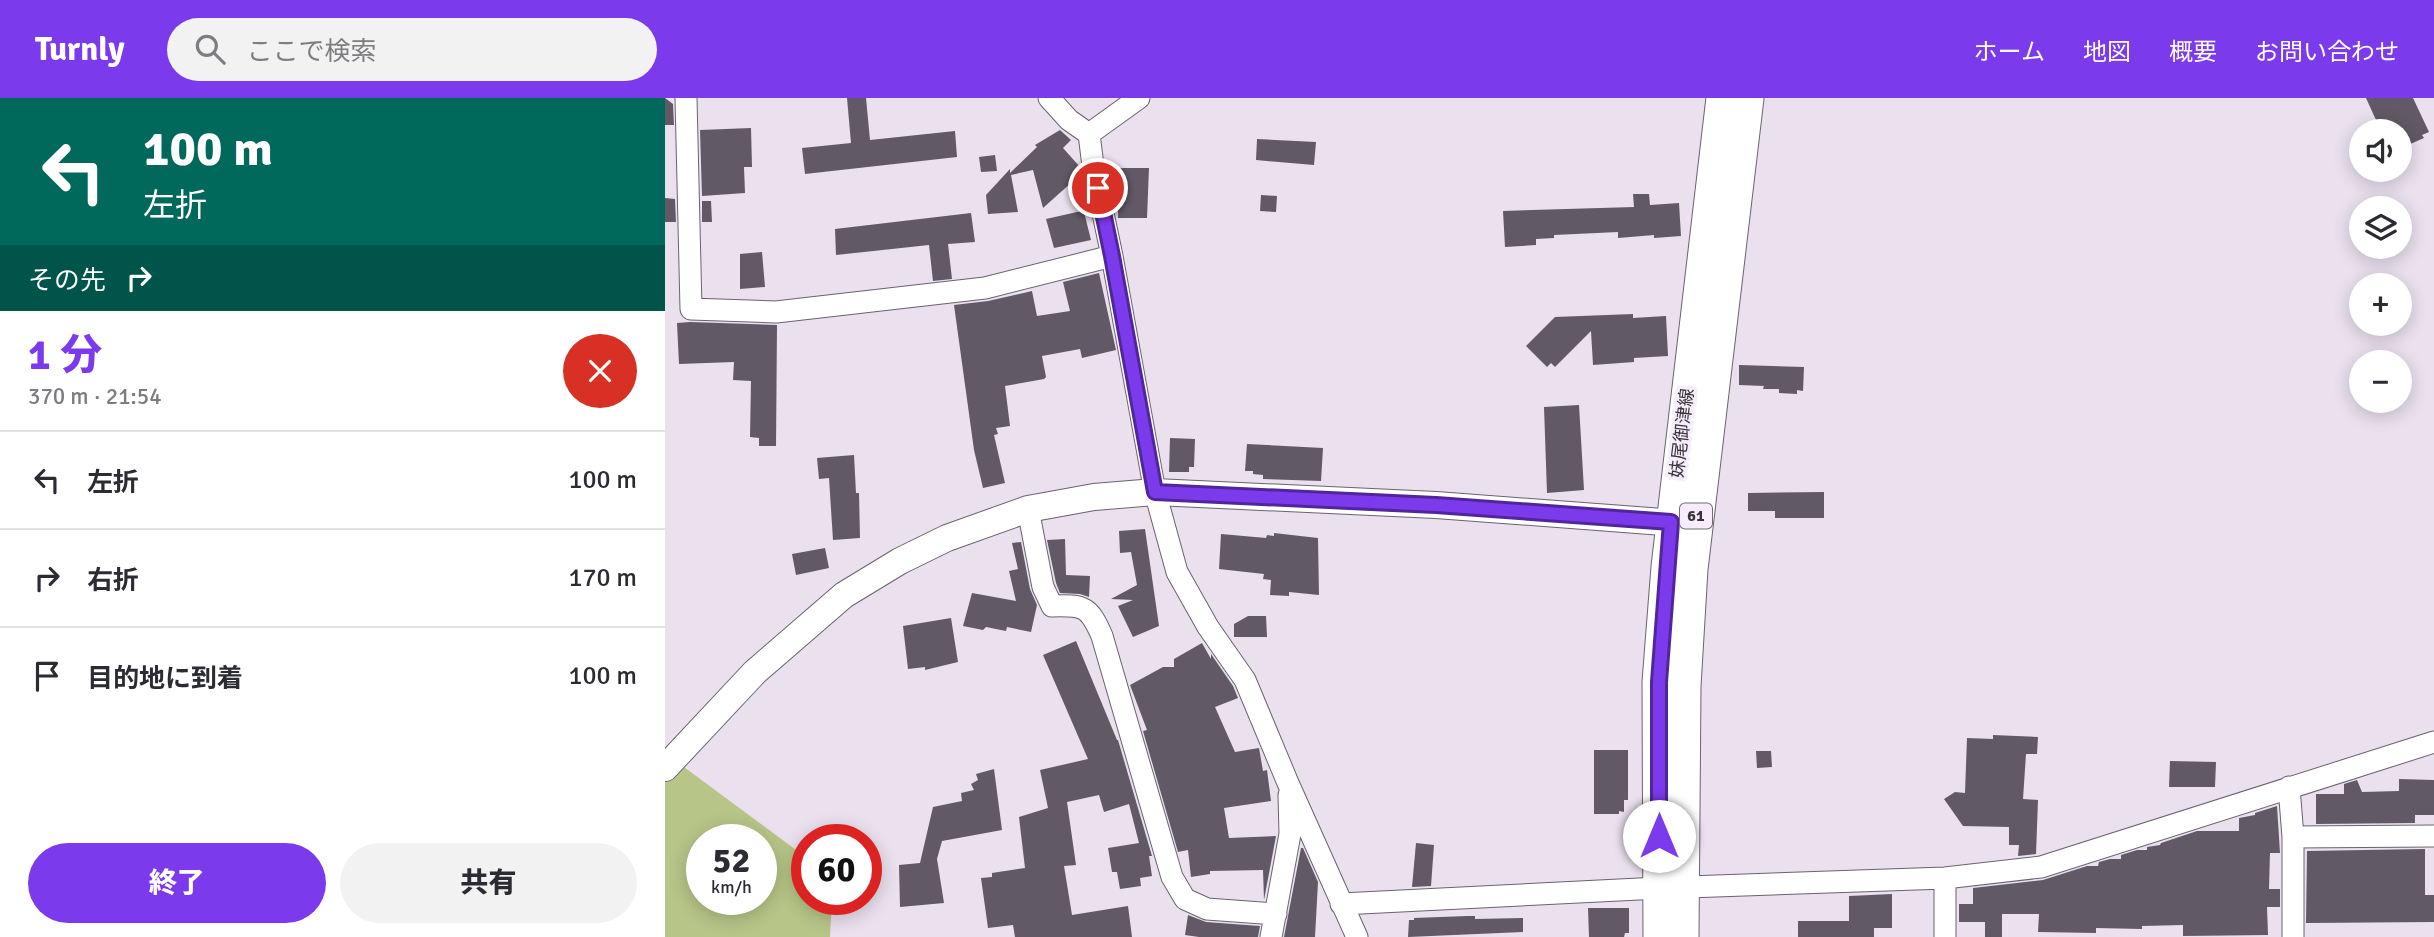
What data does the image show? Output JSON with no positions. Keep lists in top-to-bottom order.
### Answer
{
  "streets": {
    "main road": ["妹尾御津線", "61"]
  },
  "page": {
    "header": "Turnly",
    "search": "ここで検索",
    "nav": [
      "ホーム",
      "地図",
      "概要",
      "お問い合わせ"
    ],
    "turn": ["100 m", "左折"],
    "map_buttons": ["+", "−"],
    "then": "その先",
    "heading": ["1 分", "370 m · 21:54"],
    "list": [
      {
        "name": "左折",
        "value": "100 m"
      },
      {
        "name": "右折",
        "value": "170 m"
      },
      {
        "name": "目的地に到着",
        "value": "100 m"
      }
    ],
    "speed": "52 km/h",
    "limit": "60",
    "buttons": ["終了", "共有"]
  }
}
